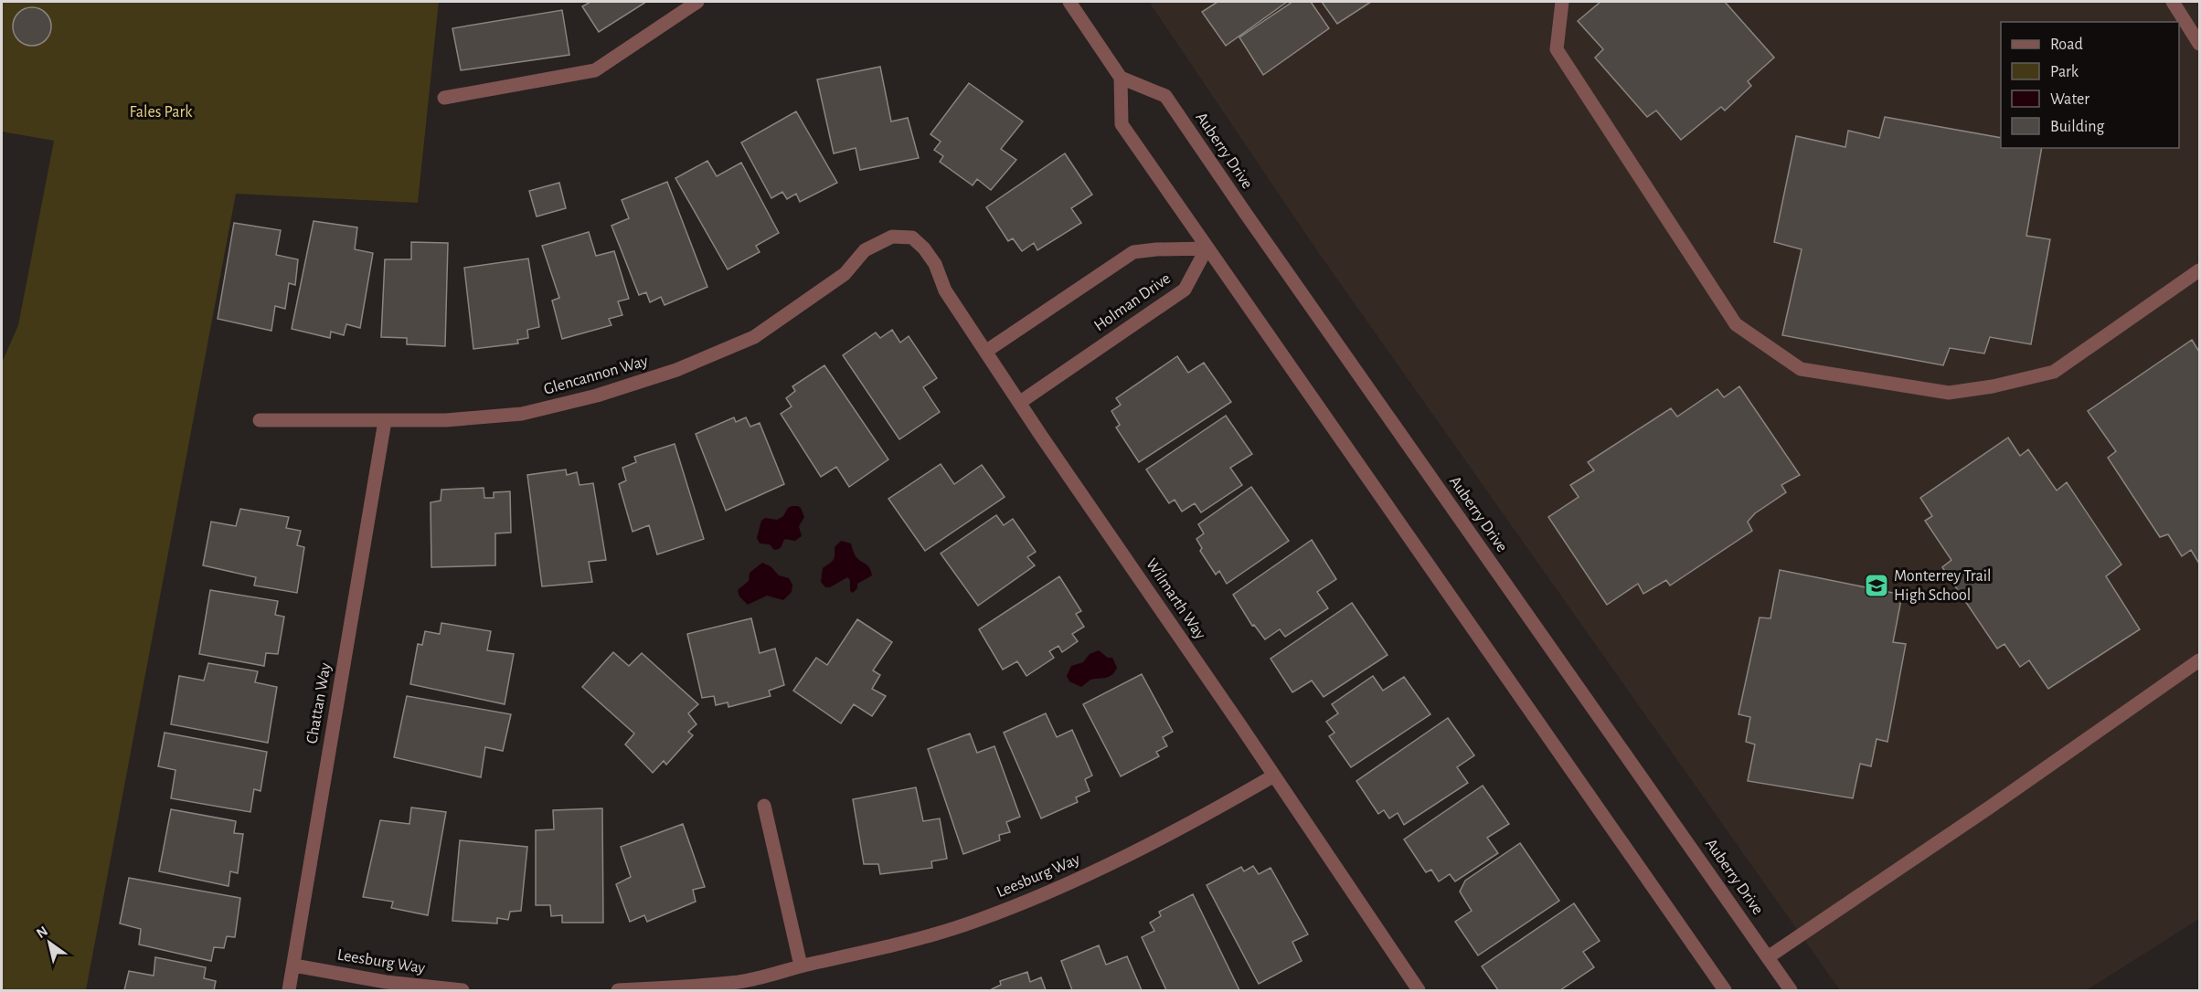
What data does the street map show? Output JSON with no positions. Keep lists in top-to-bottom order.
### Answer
{
  "streets": {
    "street": [
      "Auberry Drive",
      "Holman Drive",
      "Glencannon Way",
      "Wilmarth Way",
      "Chattan Way",
      "Leesburg Way"
    ]
  },
  "crossings": [
    ["Holman Drive", "Wilmarth Way"],
    ["Glencannon Way", "Wilmarth Way"],
    ["Glencannon Way", "Chattan Way"],
    ["Wilmarth Way", "Leesburg Way"],
    ["Chattan Way", "Leesburg Way"]
  ],
  "parks": ["Fales Park"],
  "places": {
    "school or university": ["Monterrey Trail High School"]
  },
  "legend": [
    "Road",
    "Park",
    "Water",
    "Building"
  ],
  "north": "top left"
}
